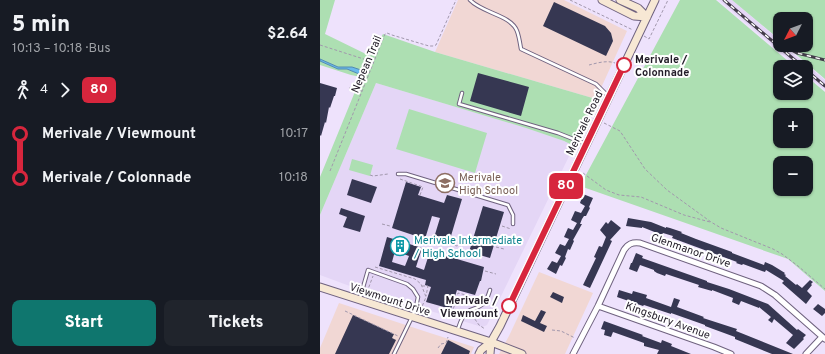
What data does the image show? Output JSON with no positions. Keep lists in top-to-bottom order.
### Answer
{
  "streets": {
    "main road": ["Merivale Road", "Viewmount Drive"],
    "street": ["Glenmanor Drive", "Kingsbury Avenue"],
    "path": ["Nepean Trail"]
  },
  "crossings": [
    ["Merivale Road", "Viewmount Drive"],
    ["Glenmanor Drive", "Kingsbury Avenue"]
  ],
  "places": {
    "other": ["Merivale / Colonnade", "Merivale / Viewmount"],
    "school or university": ["Merivale High School"],
    "building": ["Merivale Intermediate / High School"]
  },
  "lines": ["bus line 80"],
  "north": "bottom left",
  "page": {
    "heading": ["5 min", "10:13 – 10:18 · Bus", "$2.64"],
    "on_map": "80",
    "map_buttons": ["+", "−"],
    "legs": ["4", "80"],
    "list": [
      {
        "name": "Merivale / Viewmount",
        "value": "10:17"
      },
      {
        "name": "Merivale / Colonnade",
        "value": "10:18"
      }
    ],
    "buttons": ["Start", "Tickets"]
  }
}
